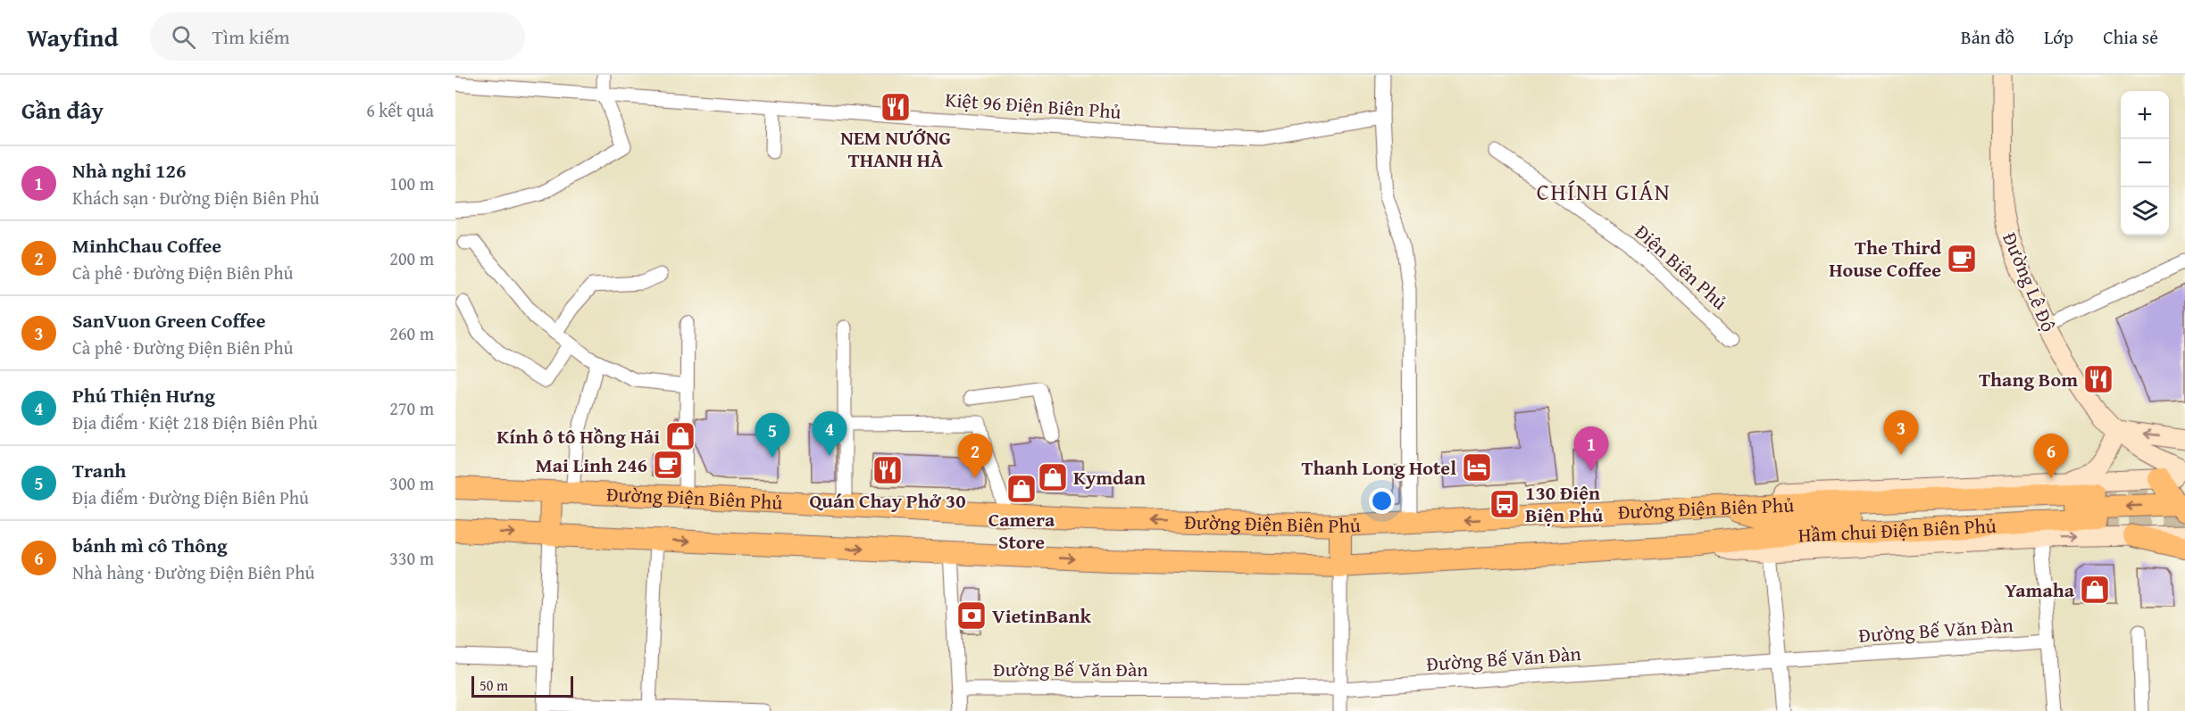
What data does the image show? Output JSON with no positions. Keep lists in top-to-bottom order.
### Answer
{
  "streets": {
    "main road": ["Đường Điện Biên Phủ", "Hầm chui Điện Biên Phủ"],
    "street": [
      "Kiệt 96 Điện Biên Phủ",
      "Điện Biên Phủ",
      "Đường Lê Độ",
      "Đường Bế Văn Đàn"
    ]
  },
  "crossings": [
    ["Đường Lê Độ", "Đường Điện Biên Phủ"],
    ["Đường Điện Biên Phủ", "Hầm chui Điện Biên Phủ"]
  ],
  "districts": ["CHÍNH GIÁN"],
  "places": {
    "restaurant": ["NEM NƯỚNG THANH HÀ", "Thang Bom", "Quán Chay Phở 30"],
    "cafe": ["The Third House Coffee", "Mai Linh 246"],
    "shop": [
      "Kính ô tô Hồng Hải",
      "Kymdan",
      "Camera Store",
      "Yamaha"
    ],
    "hotel": ["Thanh Long Hotel"],
    "bus stop": ["130 Điện Biện Phủ"],
    "bank": ["VietinBank"]
  },
  "scale_bar": "50 m",
  "page": {
    "header": "Wayfind",
    "search": "Tìm kiếm",
    "nav": ["Bản đồ", "Lớp", "Chia sẻ"],
    "heading": ["Gần đây", "6 kết quả"],
    "map_buttons": ["+", "−"],
    "list": [
      {
        "mark": "1",
        "name": "Nhà nghỉ 126",
        "note": "Khách sạn · Đường Điện Biên Phủ",
        "value": "100 m"
      },
      {
        "mark": "2",
        "name": "MinhChau Coffee",
        "note": "Cà phê · Đường Điện Biên Phủ",
        "value": "200 m"
      },
      {
        "mark": "3",
        "name": "SanVuon Green Coffee",
        "note": "Cà phê · Đường Điện Biên Phủ",
        "value": "260 m"
      },
      {
        "mark": "4",
        "name": "Phú Thiện Hưng",
        "note": "Địa điểm · Kiệt 218 Điện Biên Phủ",
        "value": "270 m"
      },
      {
        "mark": "5",
        "name": "Tranh",
        "note": "Địa điểm · Đường Điện Biên Phủ",
        "value": "300 m"
      },
      {
        "mark": "6",
        "name": "bánh mì cô Thông",
        "note": "Nhà hàng · Đường Điện Biên Phủ",
        "value": "330 m"
      }
    ],
    "pins": [
      "3",
      "4",
      "5",
      "1",
      "2",
      "6"
    ],
    "scale": "50 m"
  }
}
